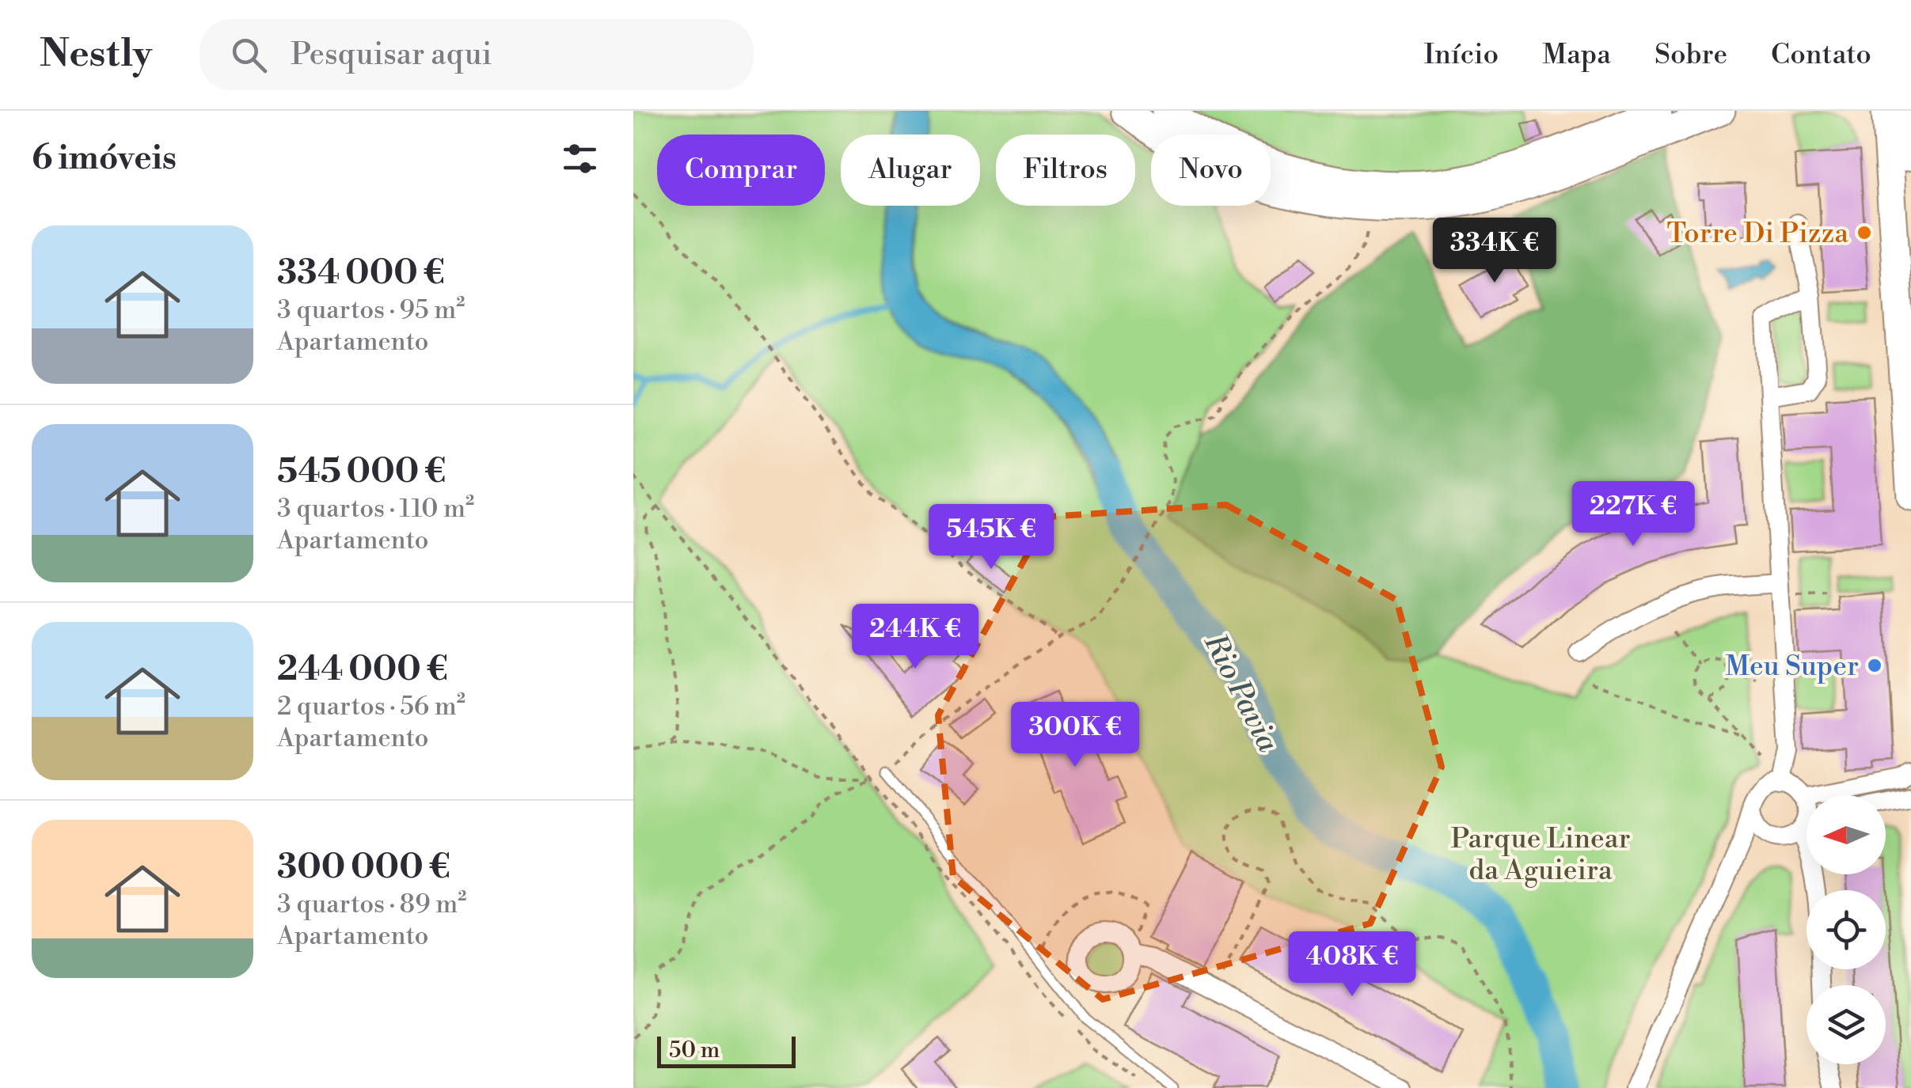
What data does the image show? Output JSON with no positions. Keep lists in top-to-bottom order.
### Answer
{
  "water": ["Rio Pavia"],
  "parks": ["Parque Linear da Aguieira"],
  "places": ["Torre Di Pizza", "Meu Super"],
  "scale_bar": "50 m",
  "north": "left",
  "page": {
    "header": "Nestly",
    "search": "Pesquisar aqui",
    "nav": [
      "Início",
      "Mapa",
      "Sobre",
      "Contato"
    ],
    "heading": "6 imóveis",
    "chip": [
      "Comprar",
      "Alugar",
      "Filtros",
      "Novo"
    ],
    "list": [
      {
        "name": "334 000 €",
        "note": "3 quartos · 95 m² · Apartamento"
      },
      {
        "name": "545 000 €",
        "note": "3 quartos · 110 m² · Apartamento"
      },
      {
        "name": "244 000 €",
        "note": "2 quartos · 56 m² · Apartamento"
      },
      {
        "name": "300 000 €",
        "note": "3 quartos · 89 m² · Apartamento"
      }
    ],
    "price": [
      "334K €",
      "227K €",
      "545K €",
      "244K €",
      "300K €",
      "408K €"
    ],
    "scale": "50 m"
  }
}
